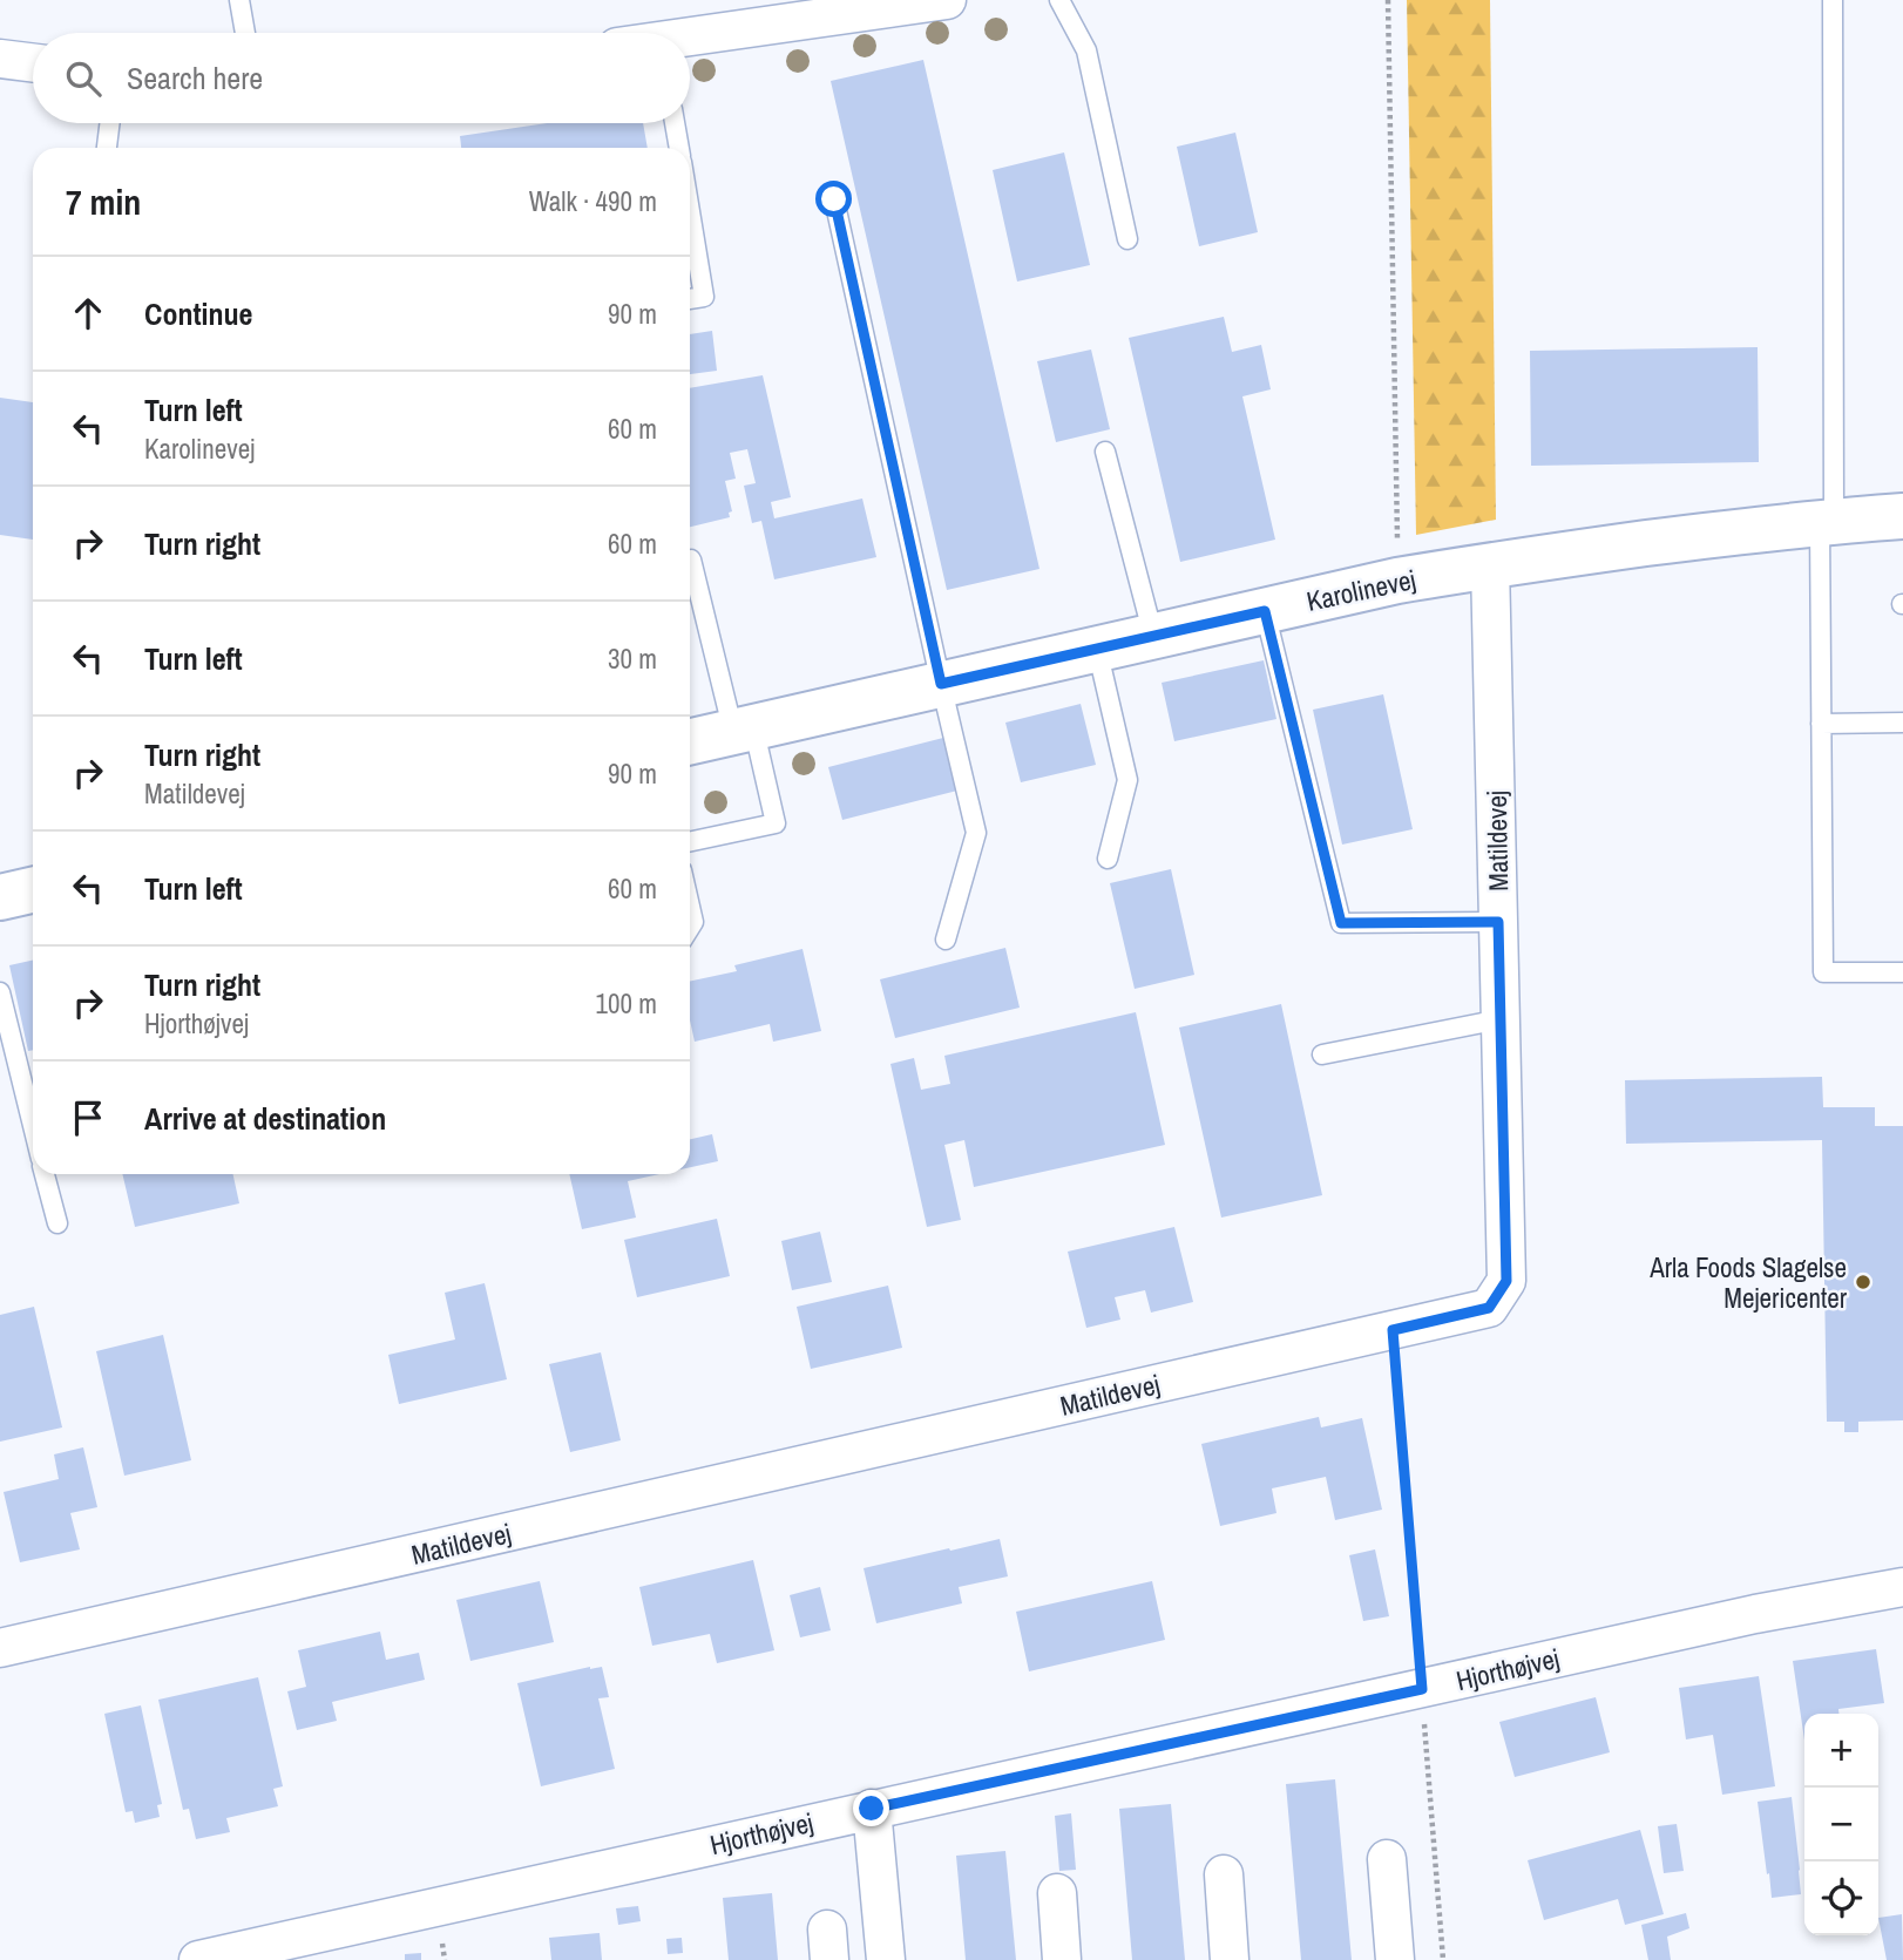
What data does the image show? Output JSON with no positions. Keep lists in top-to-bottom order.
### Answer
{
  "streets": {
    "street": ["Karolinevej", "Matildevej", "Hjorthøjvej"]
  },
  "crossings": [
    ["Karolinevej", "Matildevej"]
  ],
  "places": ["Arla Foods Slagelse Mejericenter"],
  "page": {
    "search": "Search here",
    "heading": ["7 min", "Walk · 490 m"],
    "list": [
      ["Continue", "90 m"],
      ["Turn left", "Karolinevej", "60 m"],
      ["Turn right", "60 m"],
      ["Turn left", "30 m"],
      ["Turn right", "Matildevej", "90 m"],
      ["Turn left", "60 m"],
      ["Turn right", "Hjorthøjvej", "100 m"],
      "Arrive at destination"
    ],
    "map_buttons": ["+", "−"]
  }
}
